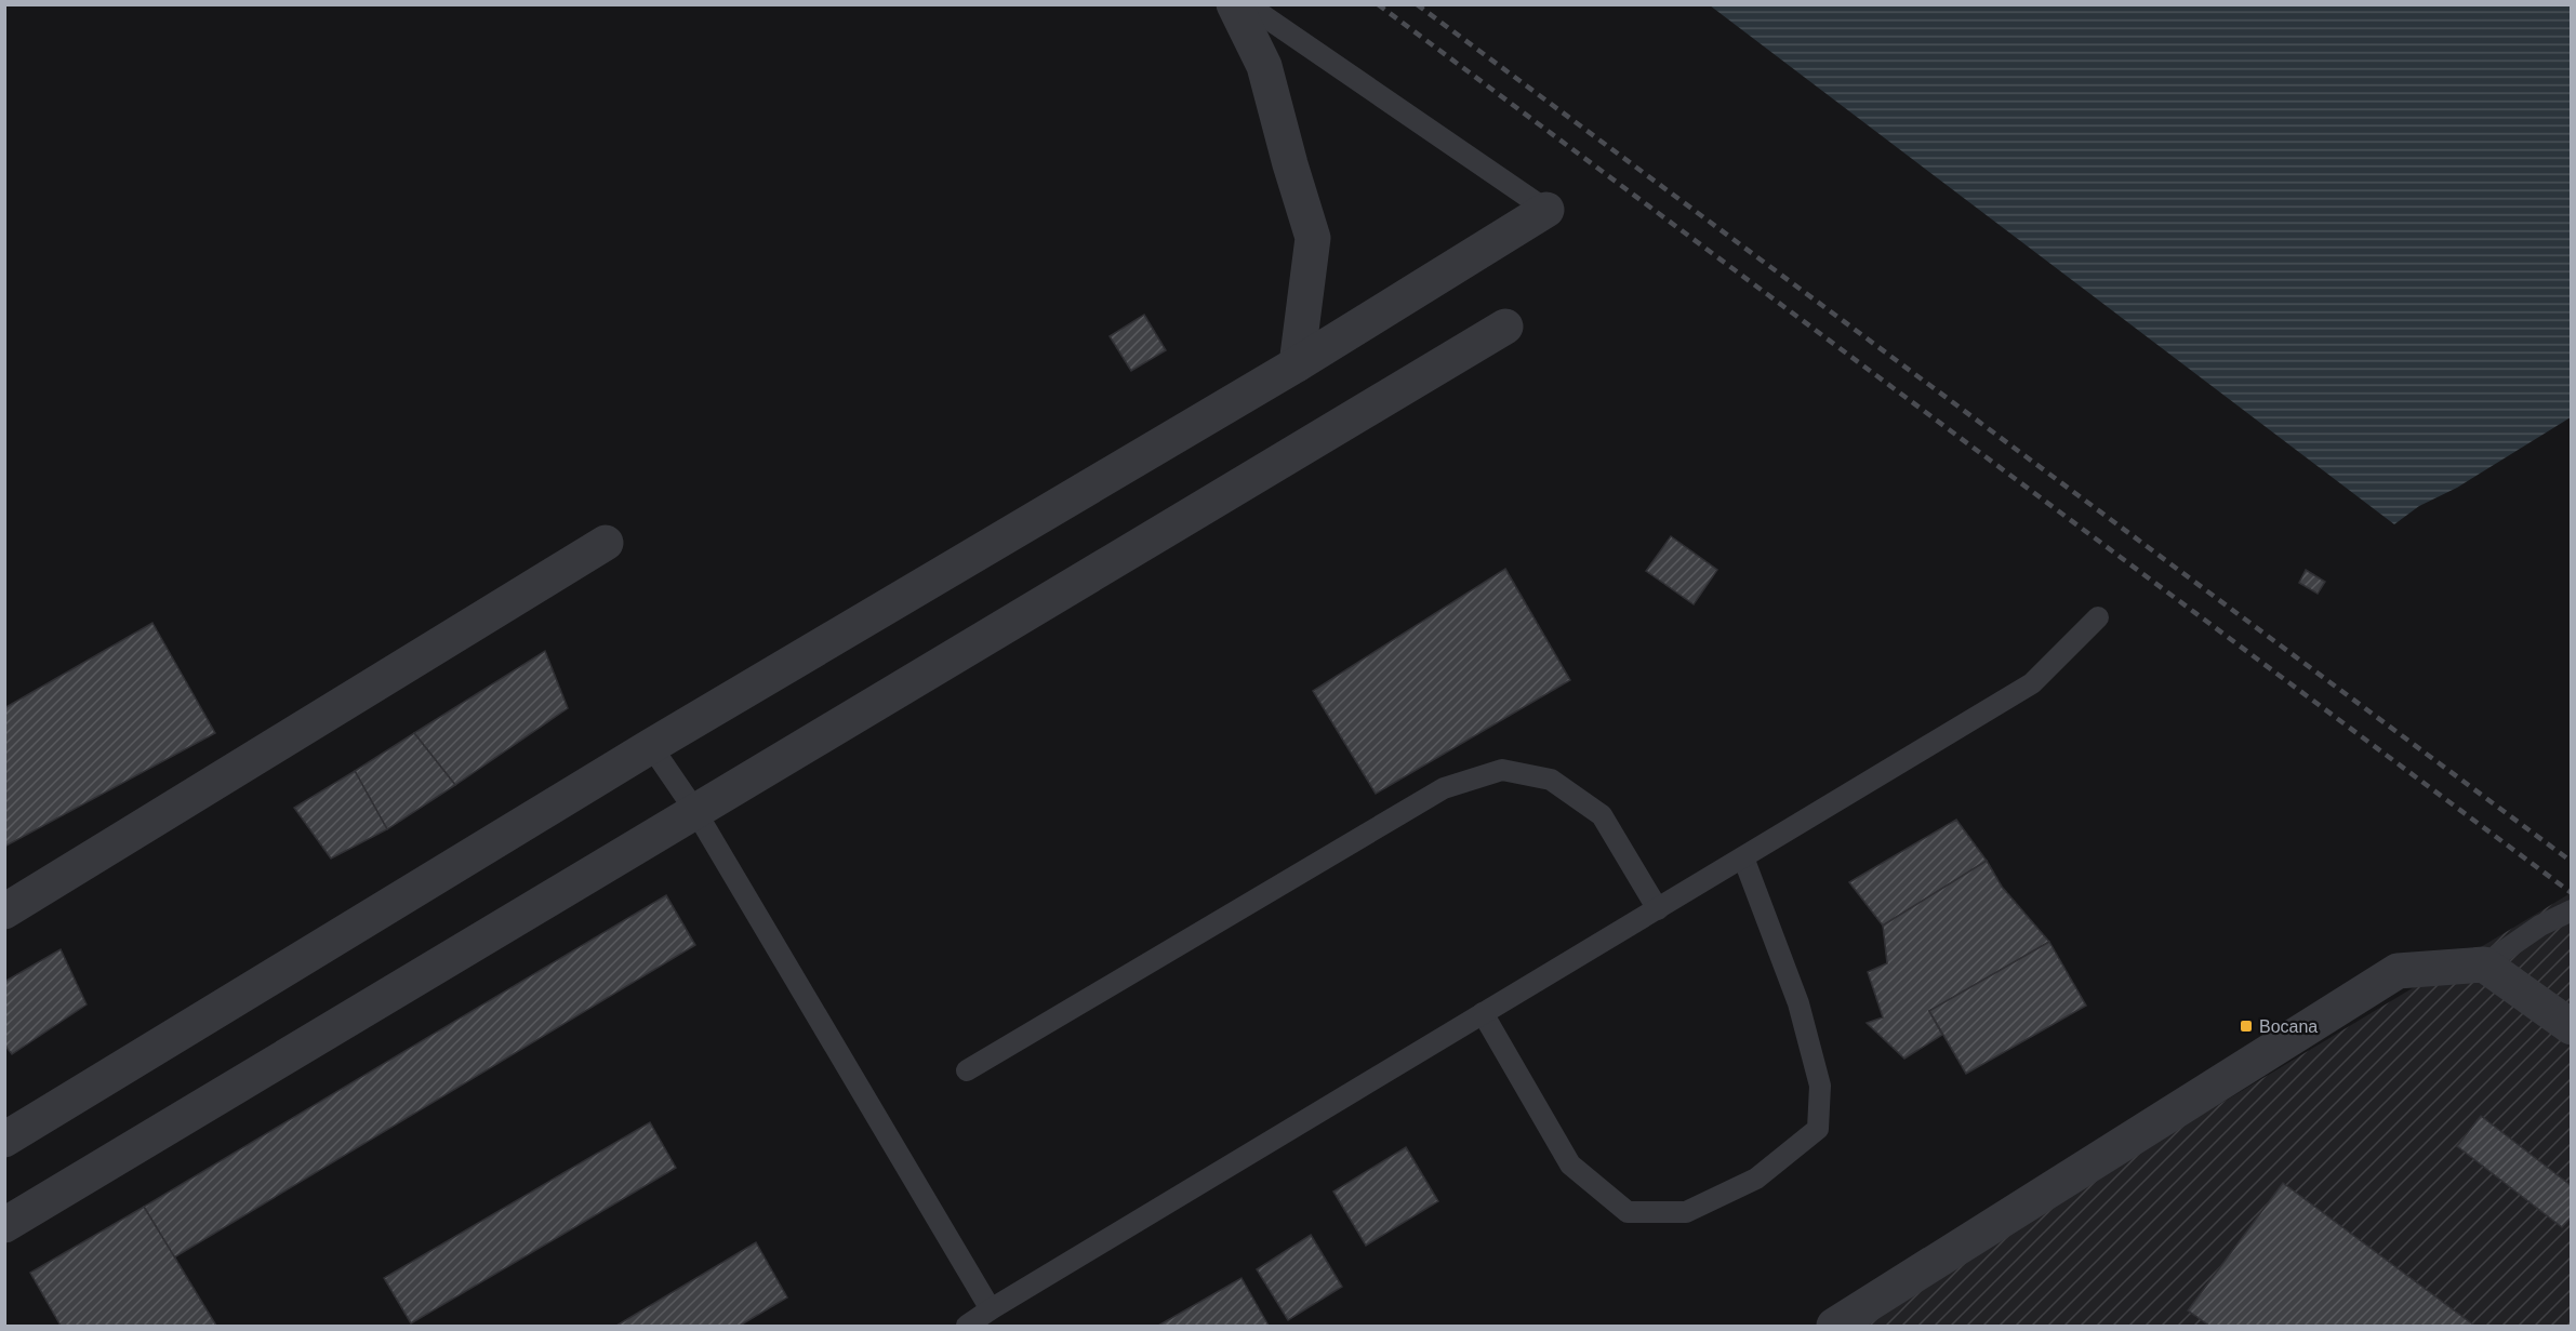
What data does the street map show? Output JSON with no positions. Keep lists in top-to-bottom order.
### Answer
{
  "places": {
    "transit": ["Bocana"]
  }
}
